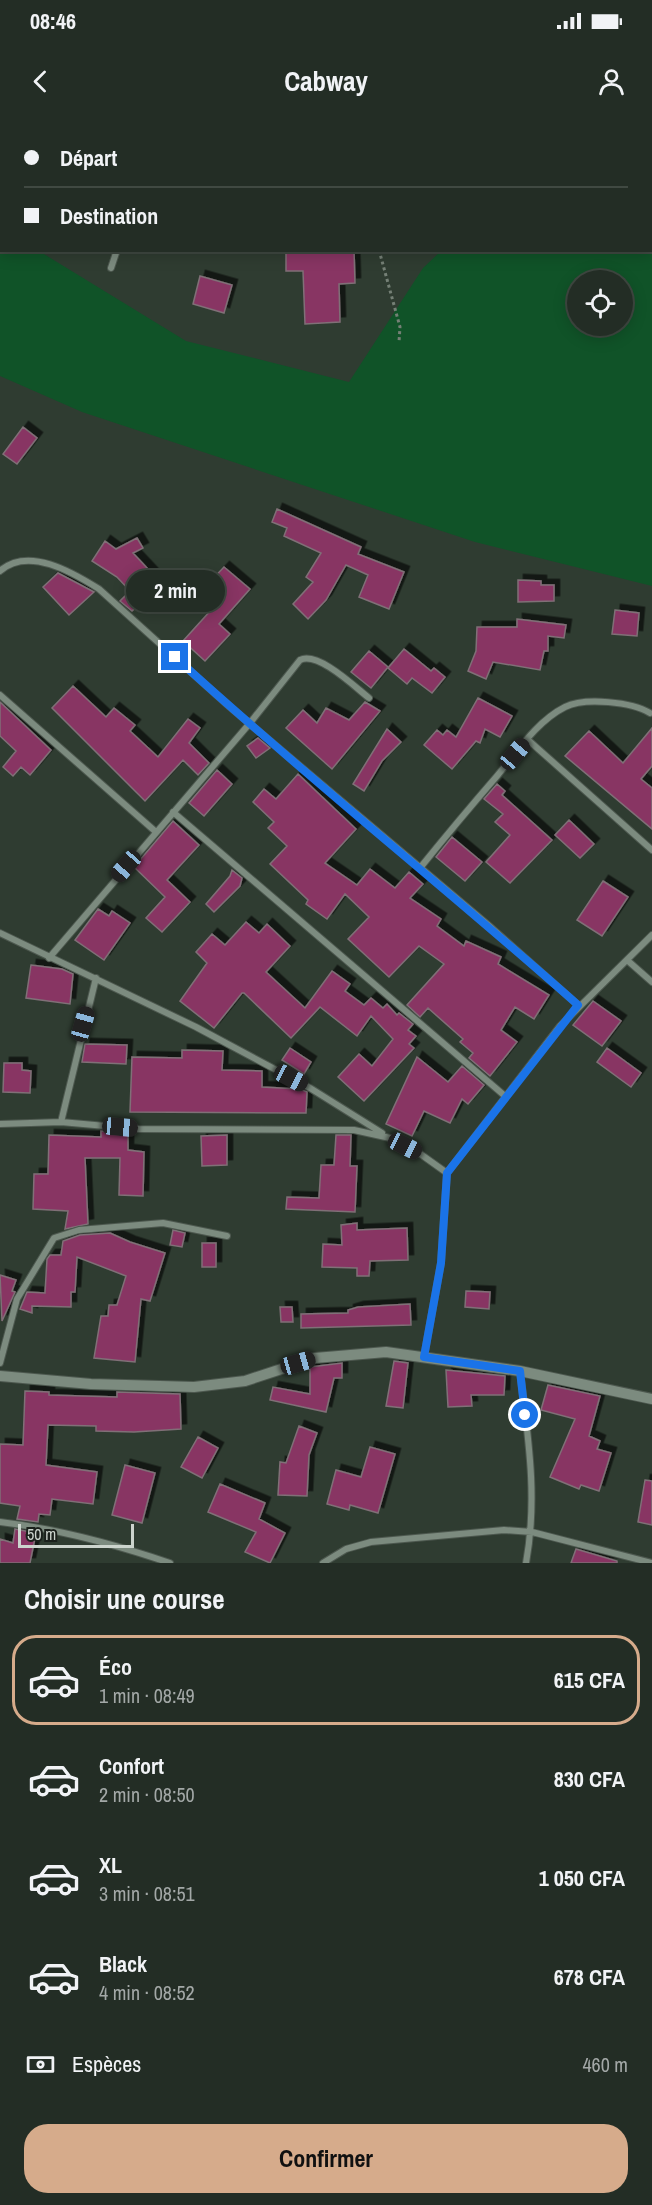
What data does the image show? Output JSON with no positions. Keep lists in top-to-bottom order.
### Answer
{
  "scale_bar": "50 m",
  "page": {
    "status": "08:46",
    "header": "Cabway",
    "banner": ["Départ", "Destination"],
    "bubble": "2 min",
    "scale": "50 m",
    "heading": "Choisir une course",
    "list": [
      {
        "name": "Éco",
        "note": "1 min · 08:49",
        "value": "615 CFA"
      },
      {
        "name": "Confort",
        "note": "2 min · 08:50",
        "value": "830 CFA"
      },
      {
        "name": "XL",
        "note": "3 min · 08:51",
        "value": "1 050 CFA"
      },
      {
        "name": "Black",
        "note": "4 min · 08:52",
        "value": "678 CFA"
      }
    ],
    "pay": ["Espèces", "460 m"],
    "buttons": "Confirmer"
  }
}
